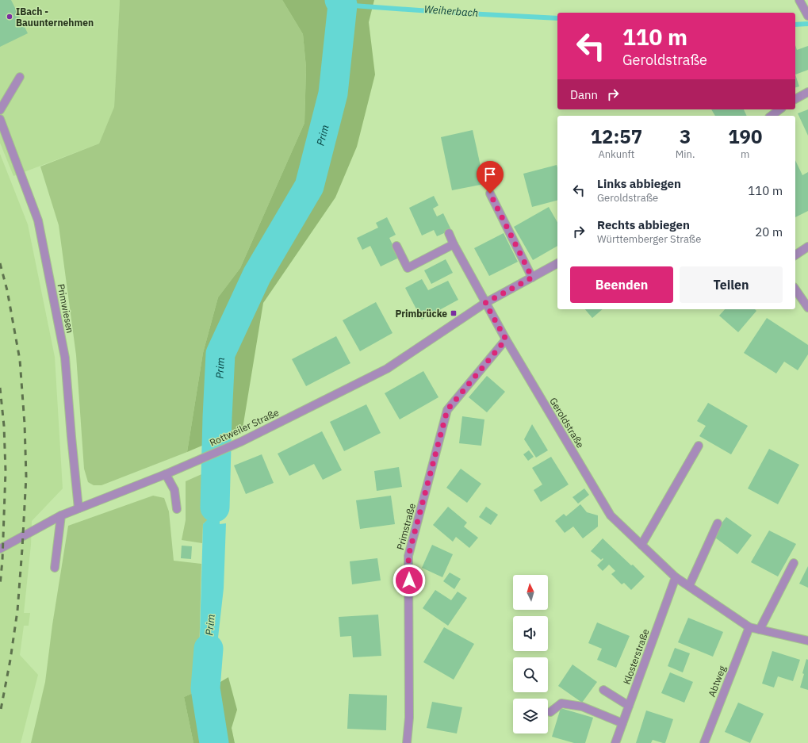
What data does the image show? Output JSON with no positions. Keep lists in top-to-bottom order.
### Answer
{
  "streets": {
    "street": [
      "Primwiesen",
      "Geroldstraße",
      "Rottweiler Straße",
      "Primstraße",
      "Klosterstraße",
      "Abtweg"
    ]
  },
  "crossings": [
    ["Primwiesen", "Rottweiler Straße"],
    ["Geroldstraße", "Rottweiler Straße"],
    ["Geroldstraße", "Primstraße"],
    ["Geroldstraße", "Klosterstraße"],
    ["Geroldstraße", "Abtweg"]
  ],
  "water": ["Weiherbach", "Prim"],
  "places": {
    "other": ["IBach - Bauunternehmen"],
    "transit": ["Primbrücke"]
  },
  "north": "top",
  "page": {
    "turn": ["110 m", "Geroldstraße"],
    "then": "Dann",
    "eta": [
      "12:57",
      "Ankunft",
      "3",
      "Min.",
      "190",
      "m"
    ],
    "list": [
      {
        "name": "Links abbiegen",
        "note": "Geroldstraße",
        "value": "110 m"
      },
      {
        "name": "Rechts abbiegen",
        "note": "Württemberger Straße",
        "value": "20 m"
      }
    ],
    "buttons": ["Beenden", "Teilen"]
  }
}
